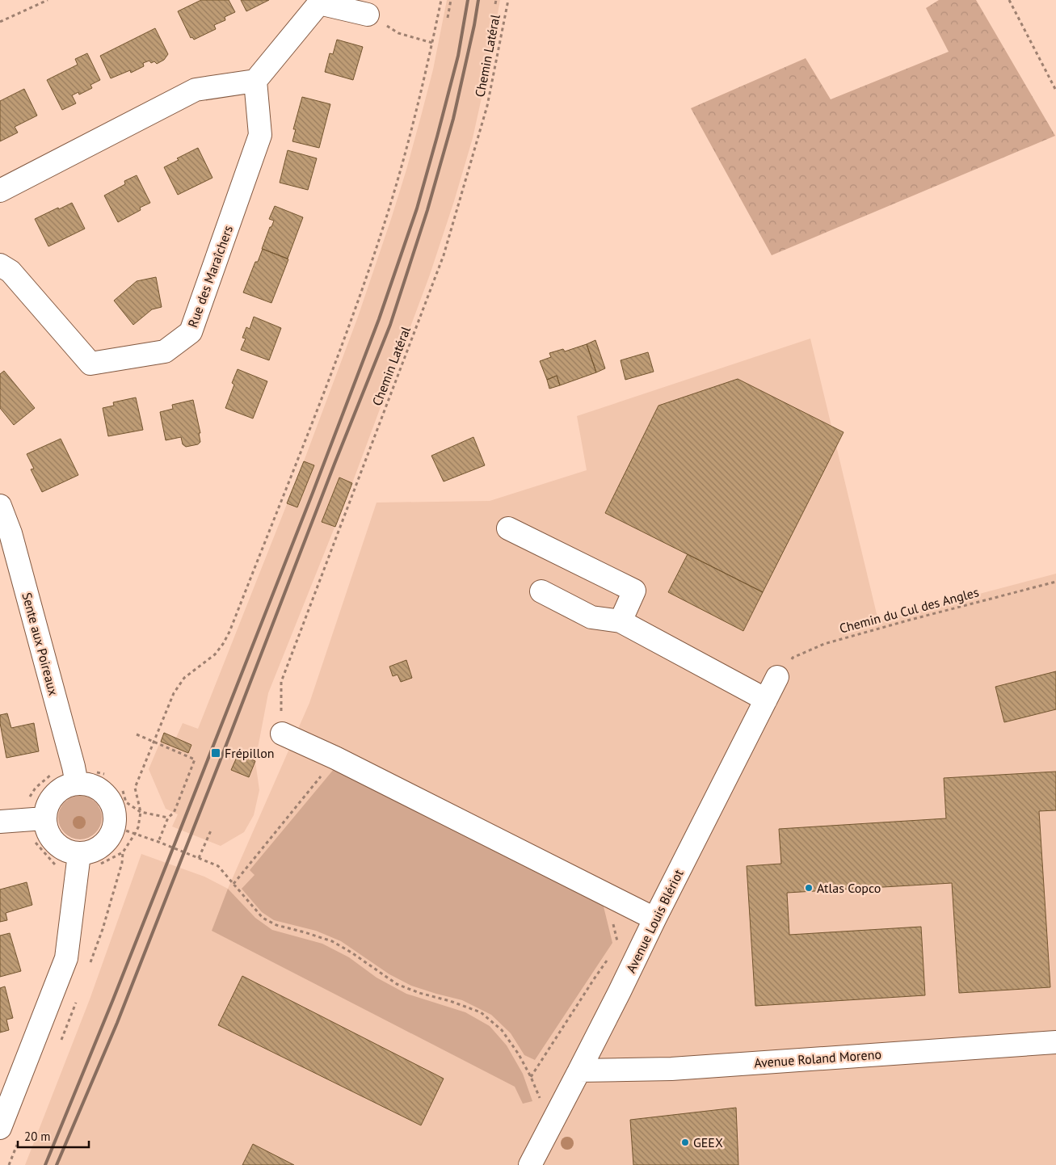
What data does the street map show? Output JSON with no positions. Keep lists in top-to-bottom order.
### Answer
{
  "streets": {
    "street": [
      "Rue des Maraîchers",
      "Sente aux Poireaux",
      "Avenue Louis Blériot",
      "Avenue Roland Moreno"
    ],
    "path": ["Chemin Latéral", "Chemin du Cul des Angles"]
  },
  "crossings": [
    ["Chemin du Cul des Angles", "Avenue Louis Blériot"],
    ["Avenue Louis Blériot", "Avenue Roland Moreno"]
  ],
  "places": {
    "transit": ["Frépillon"],
    "other": ["Atlas Copco", "GEEX"]
  },
  "scale_bar": "20 m"
}
